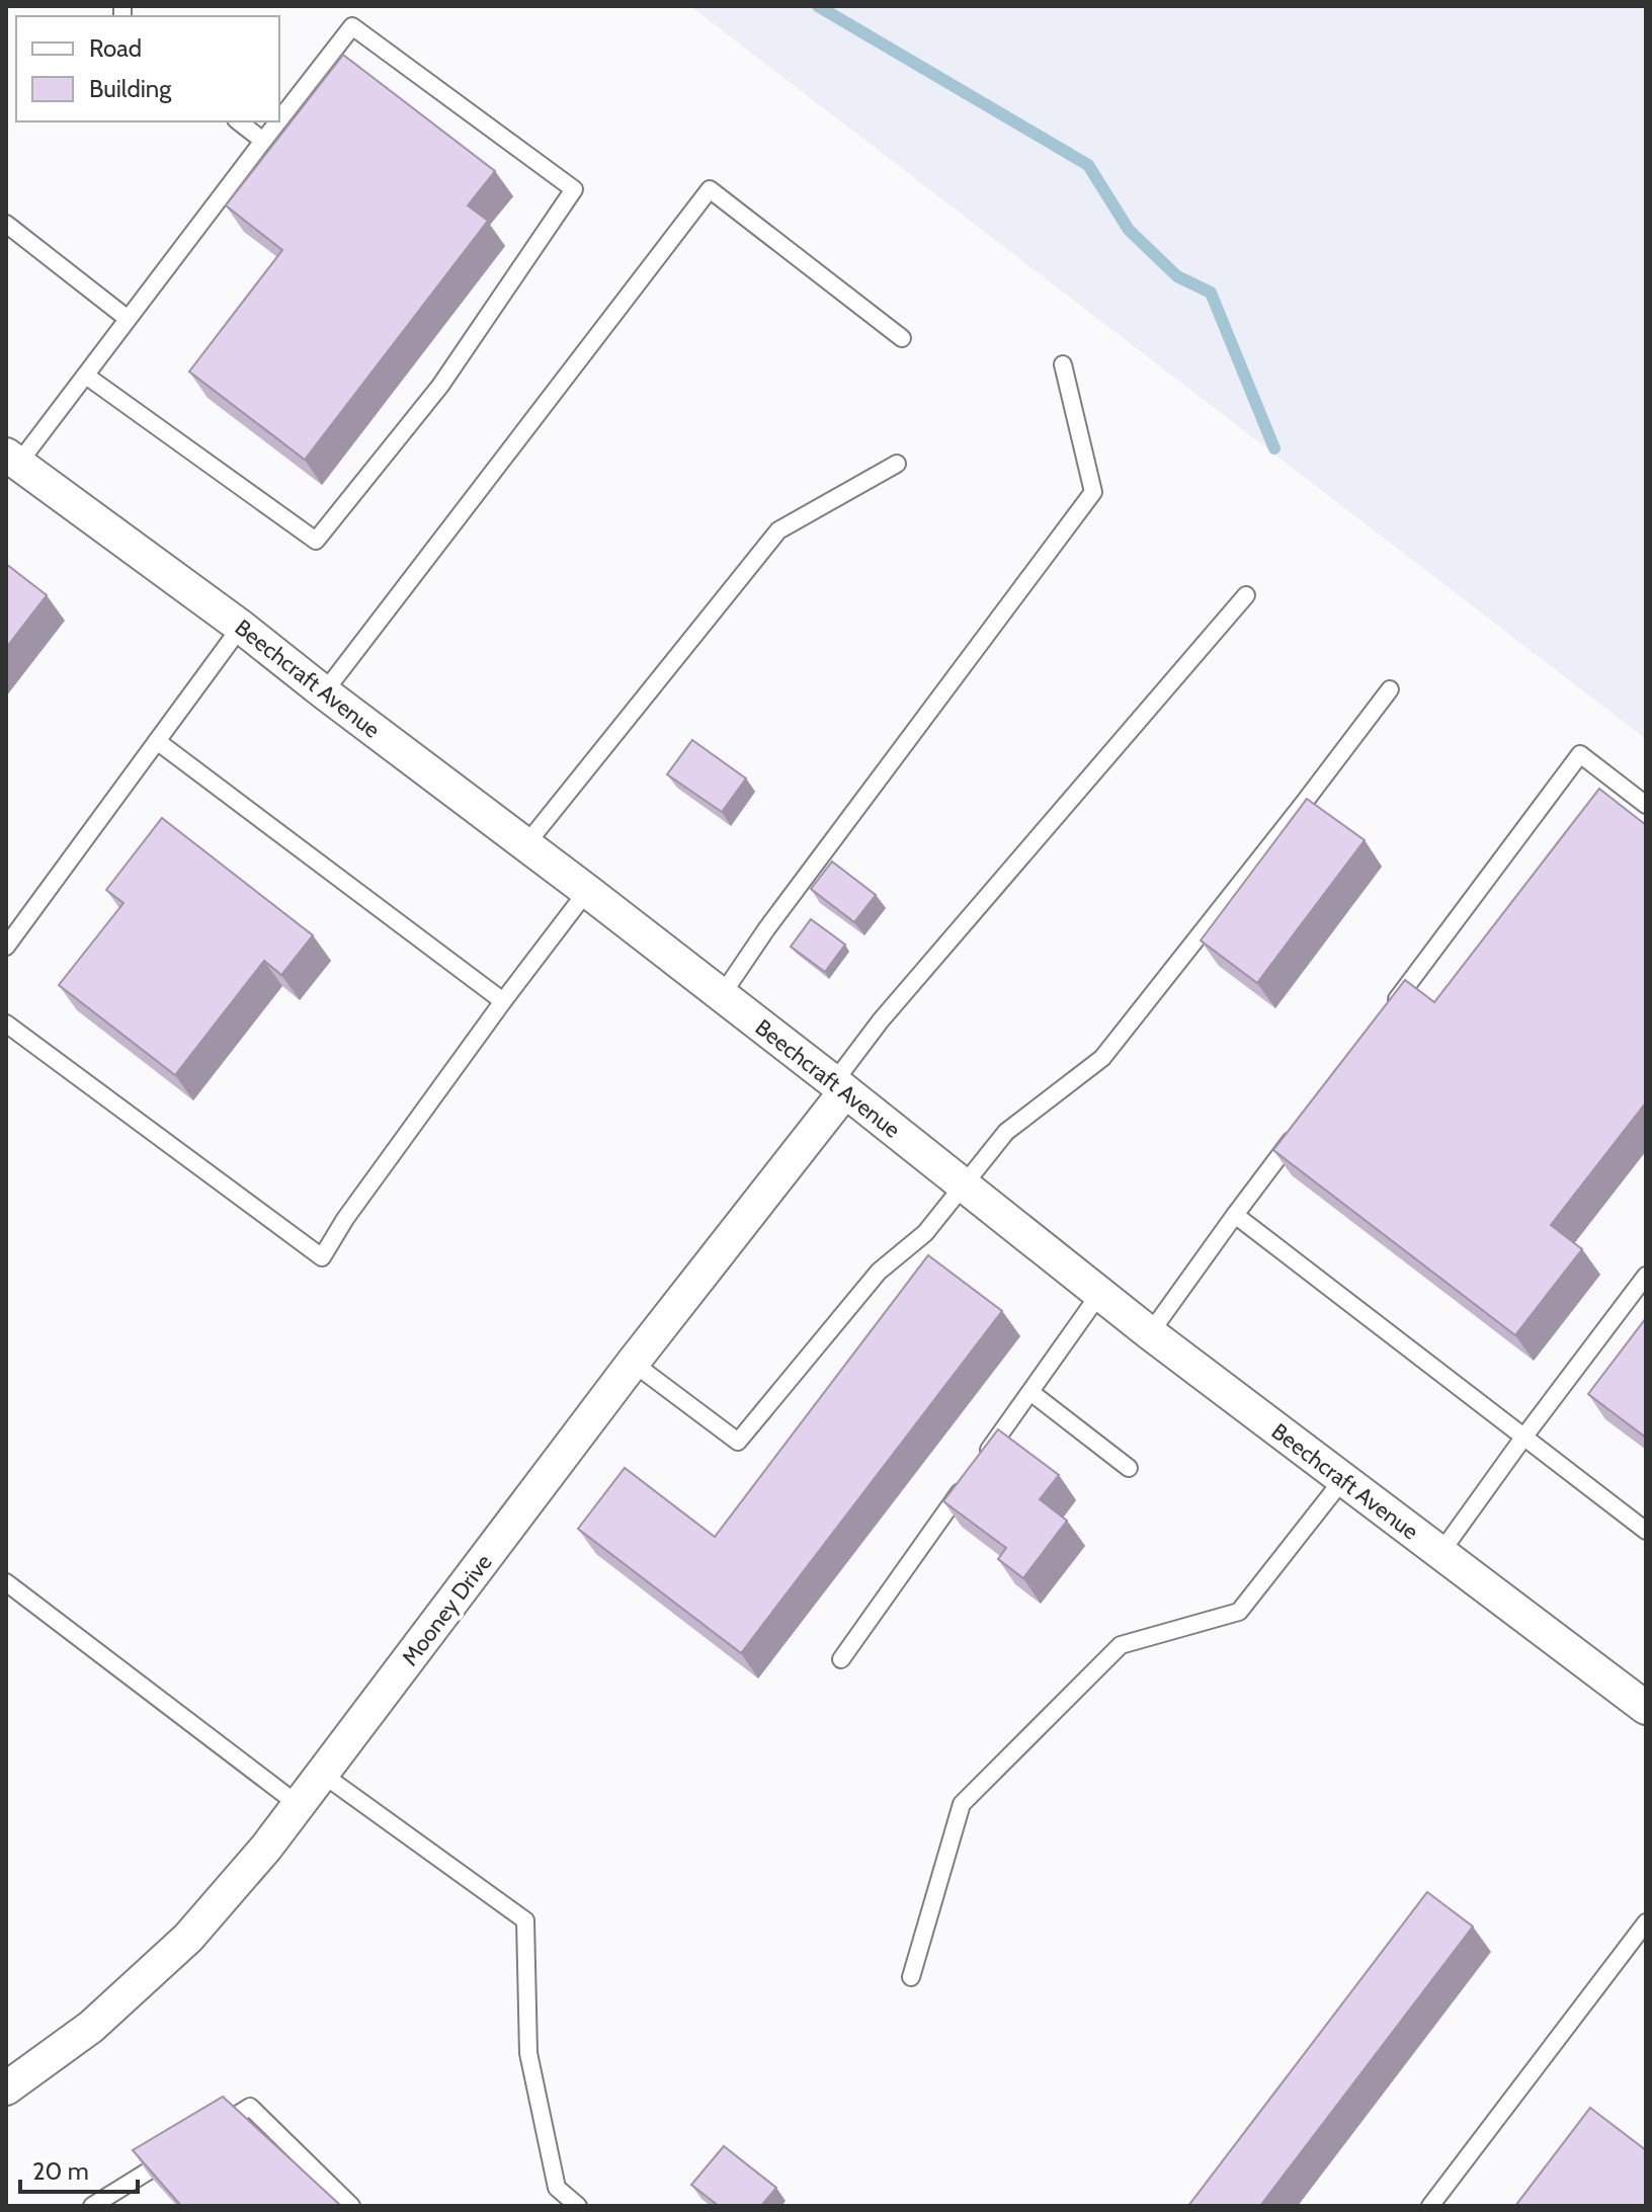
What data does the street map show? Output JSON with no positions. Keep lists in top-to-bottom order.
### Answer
{
  "streets": {
    "street": ["Beechcraft Avenue", "Mooney Drive"]
  },
  "crossings": [
    ["Beechcraft Avenue", "Mooney Drive"]
  ],
  "legend": ["Road", "Building"],
  "scale_bar": "20 m"
}
